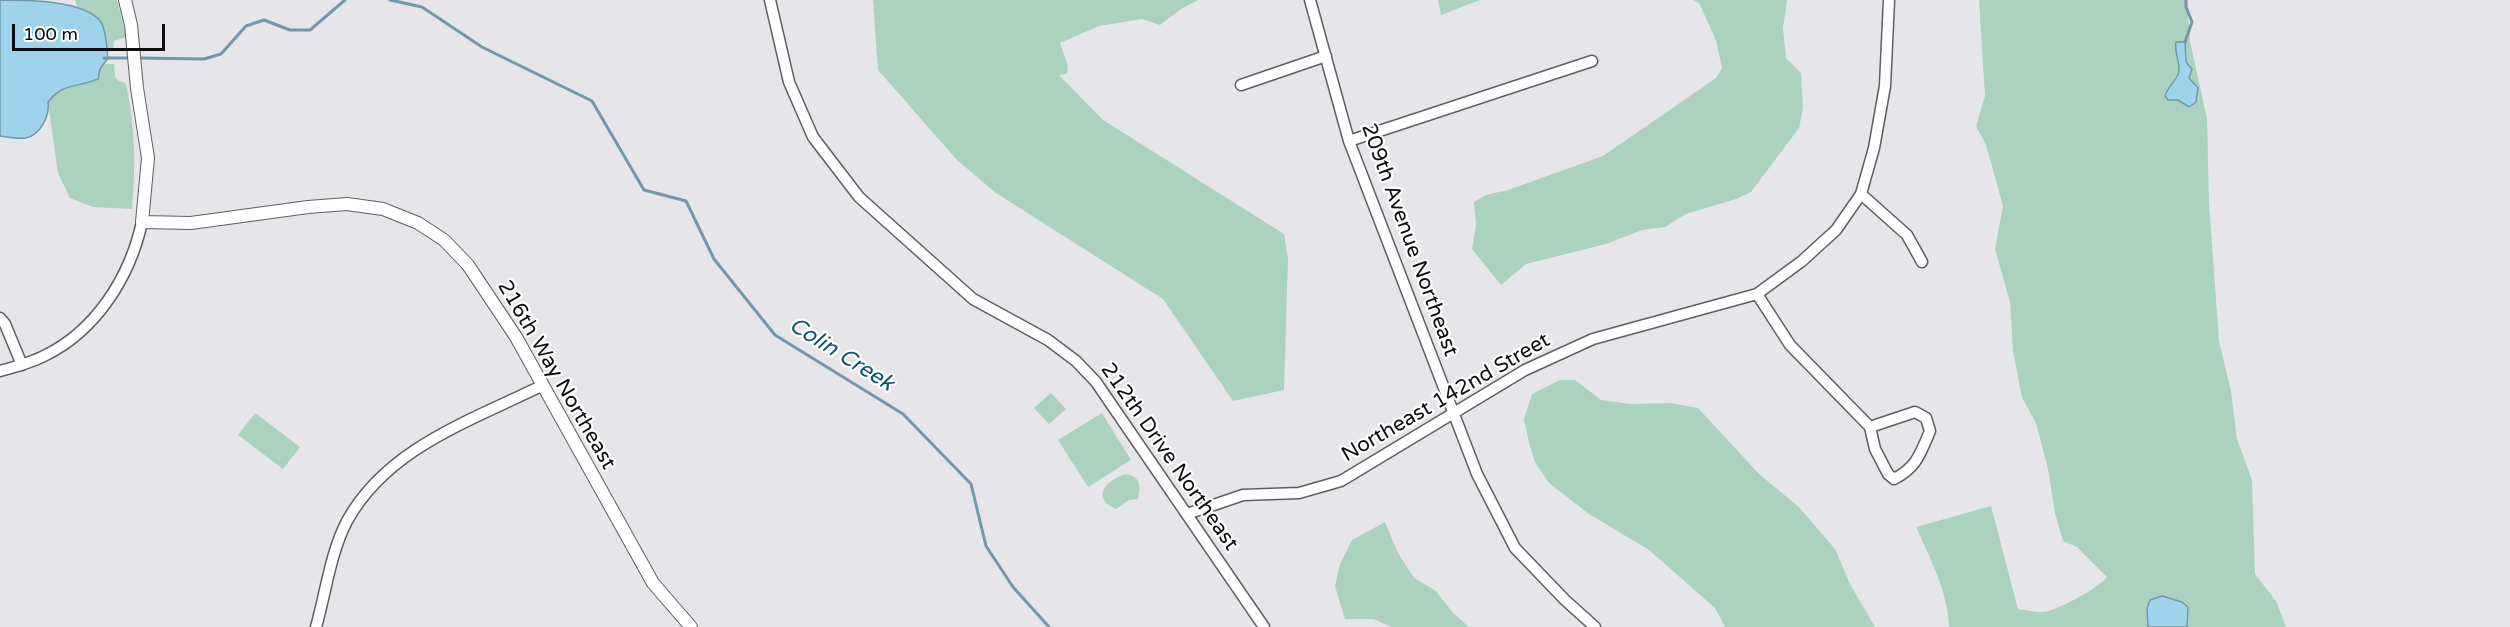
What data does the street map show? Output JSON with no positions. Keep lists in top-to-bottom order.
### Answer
{
  "streets": {
    "street": [
      "209th Avenue Northeast",
      "216th Way Northeast",
      "Northeast 142nd Street",
      "212th Drive Northeast"
    ]
  },
  "crossings": [
    ["209th Avenue Northeast", "Northeast 142nd Street"],
    ["Northeast 142nd Street", "212th Drive Northeast"]
  ],
  "water": ["Colin Creek"],
  "scale_bar": "100 m"
}
